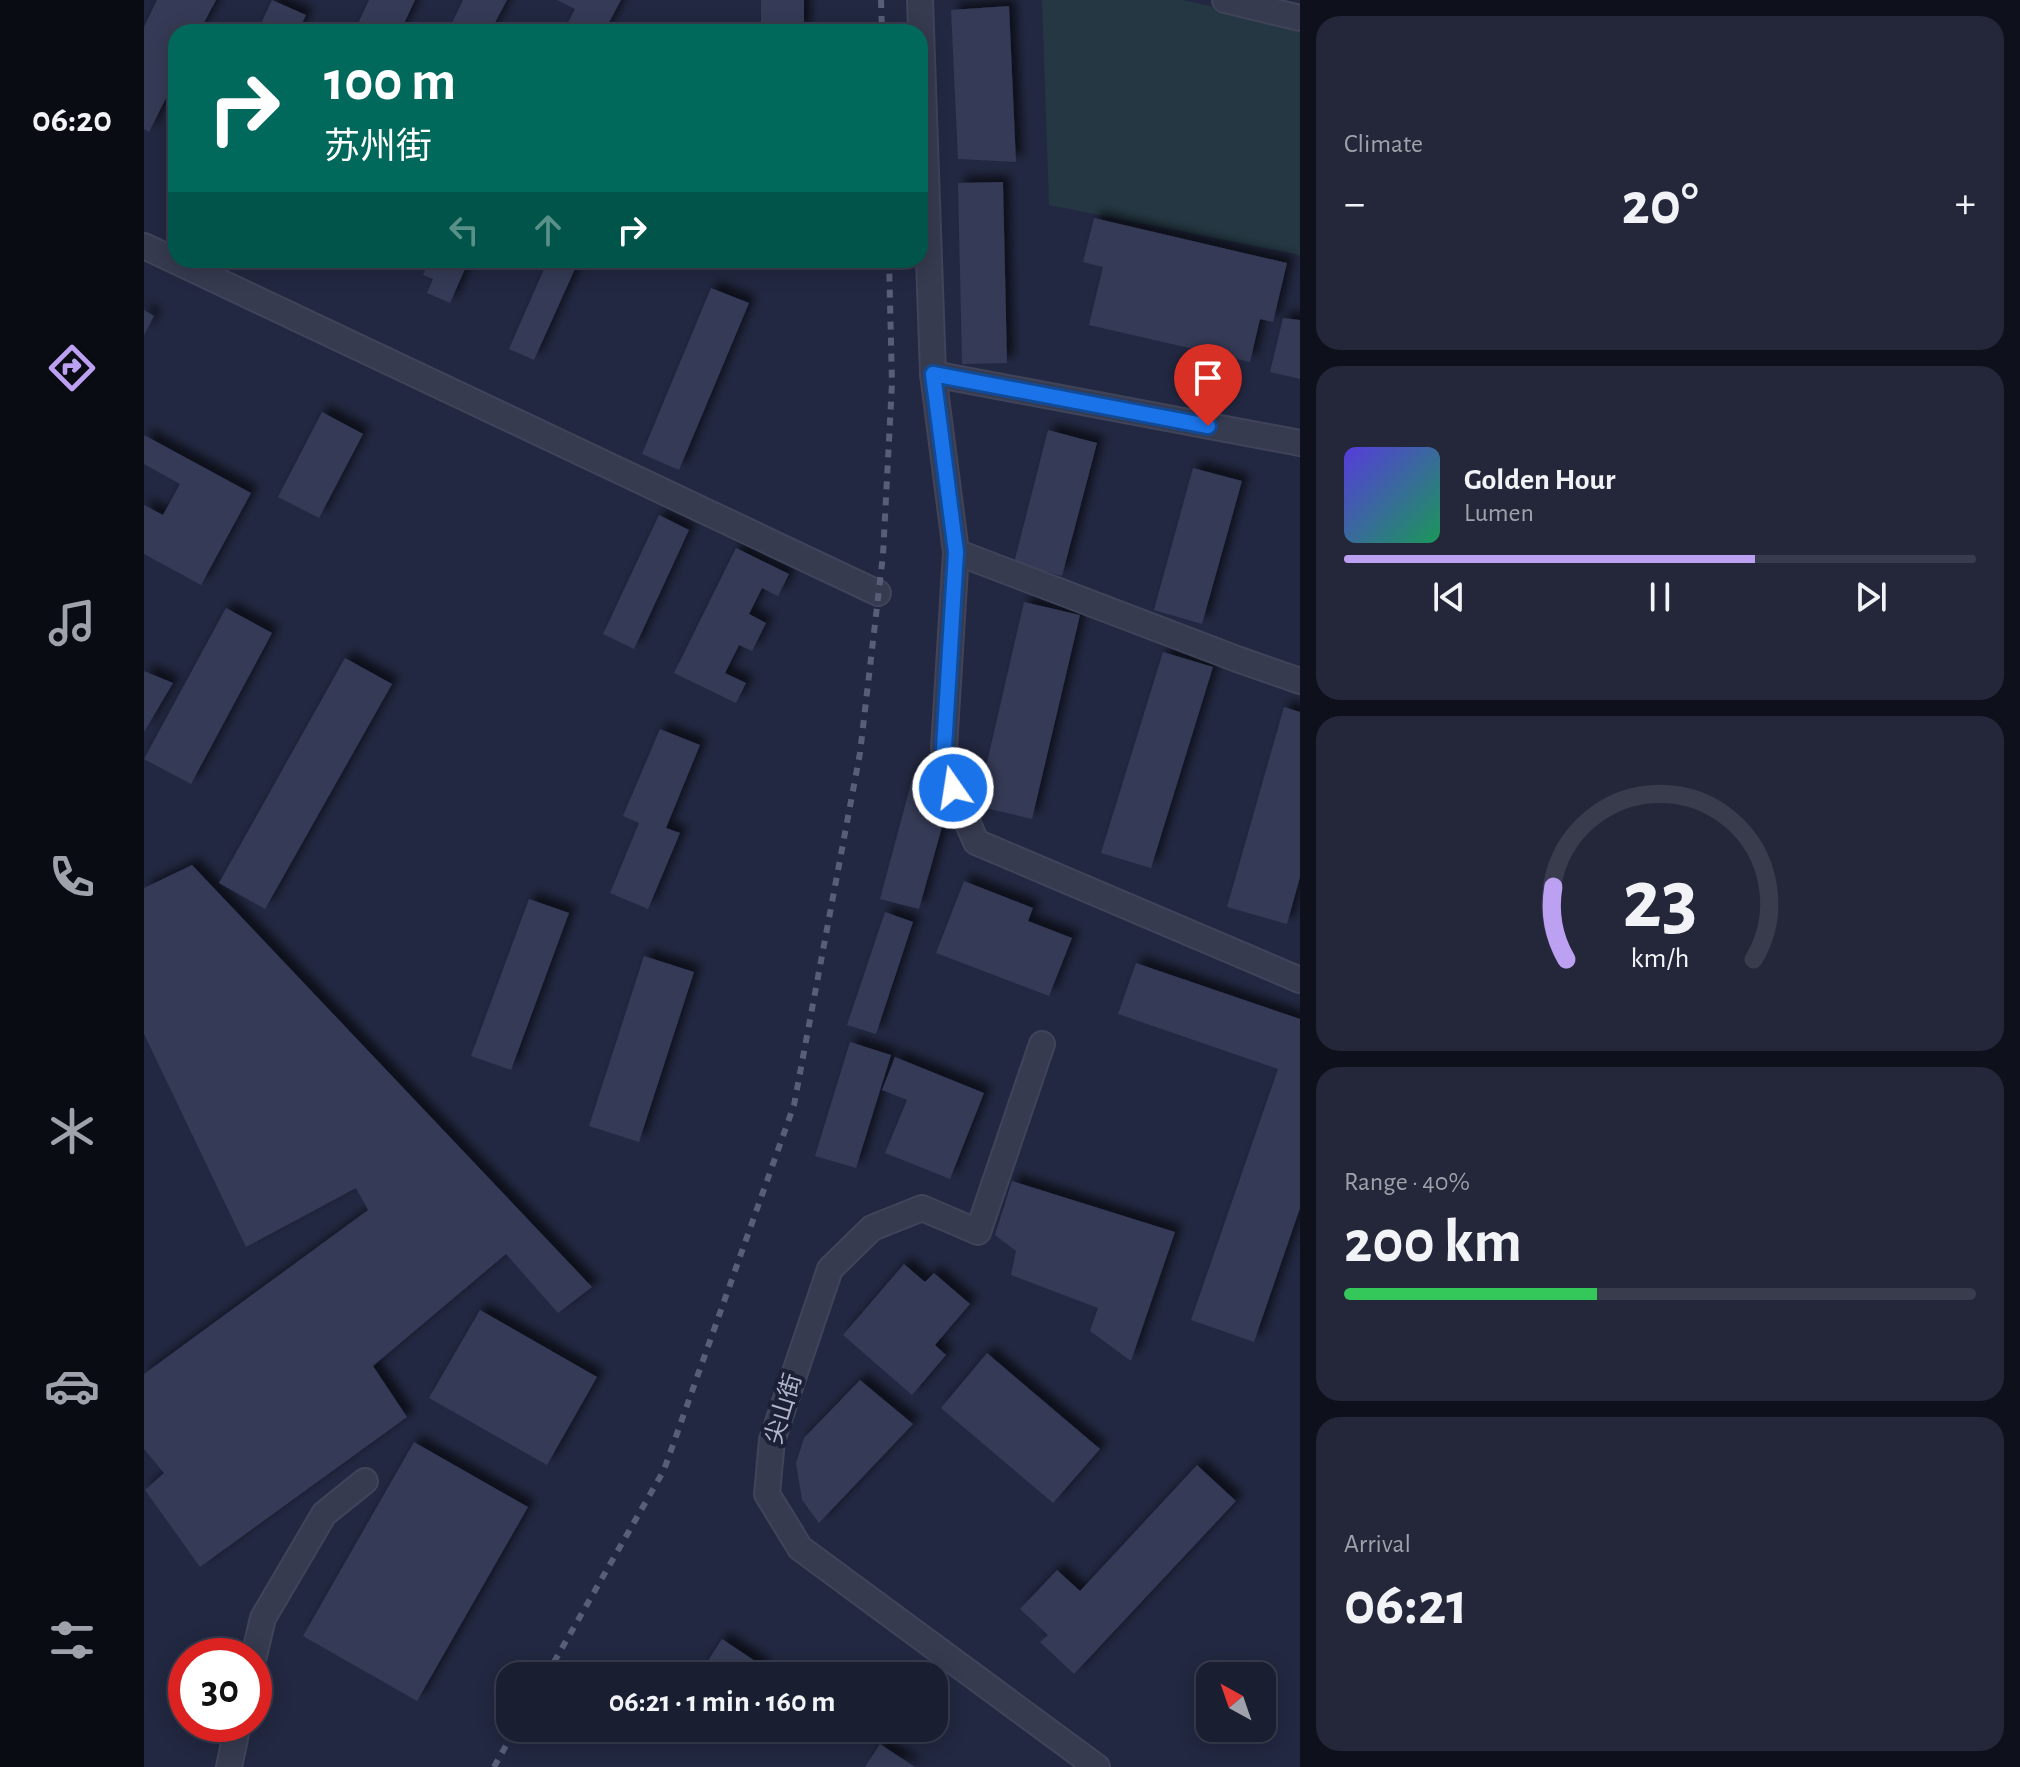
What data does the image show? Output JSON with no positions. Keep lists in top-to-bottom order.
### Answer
{
  "streets": {
    "street": ["尖山街"]
  },
  "north": "top left",
  "page": {
    "tabs": "06:20",
    "tile": [
      "Climate",
      ["Range · 40%", "200 km"],
      ["Arrival", "06:21"]
    ],
    "turn": ["100 m", "苏州街"],
    "heat": ["−", "20°", "+"],
    "song": ["Golden Hour", "Lumen"],
    "limit": "30",
    "trip": "06:21 · 1 min · 160 m",
    "gauge": ["23", "km/h"]
  }
}
